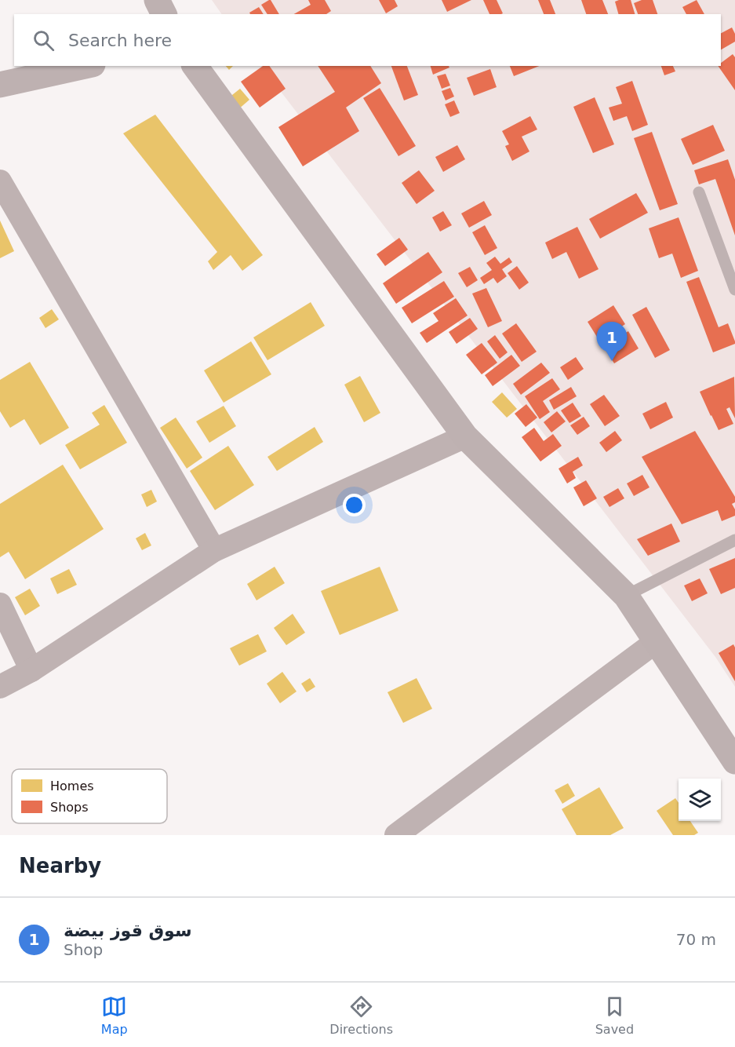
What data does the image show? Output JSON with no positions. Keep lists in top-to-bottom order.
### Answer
{
  "legend": ["Homes", "Shops"],
  "page": {
    "search": "Search here",
    "pins": "1",
    "heading": "Nearby",
    "list": [
      {
        "mark": "1",
        "name": "سوق قوز بيضة",
        "note": "Shop",
        "value": "70 m"
      }
    ],
    "nav": ["Map", "Directions", "Saved"]
  }
}
